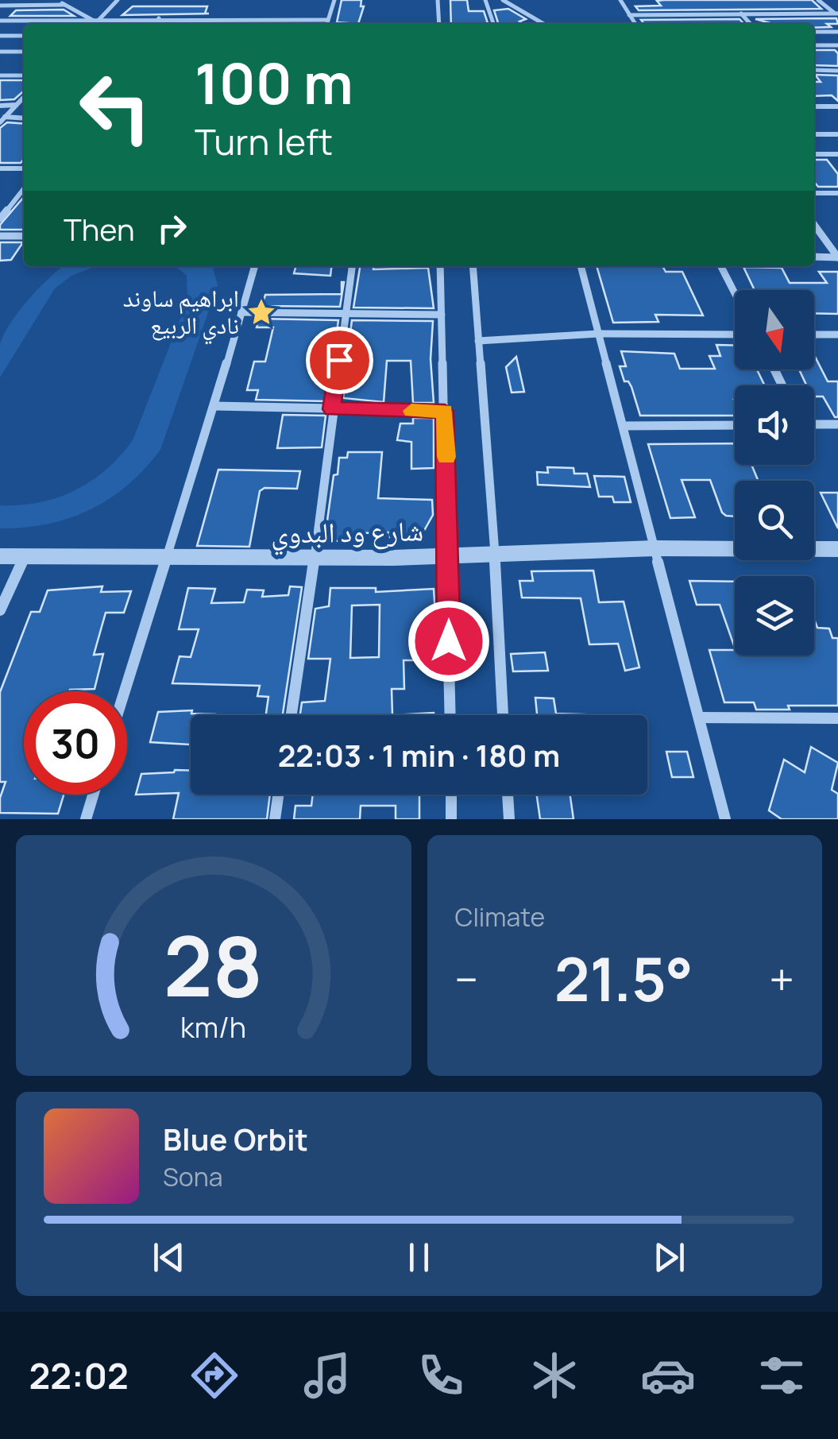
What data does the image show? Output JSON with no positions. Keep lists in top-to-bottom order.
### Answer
{
  "streets": {
    "street": ["شارع ود البدوي"]
  },
  "places": {
    "place": ["ابراهيم ساوند نادي الربيع"]
  },
  "north": "bottom",
  "page": {
    "turn": ["100 m", "Turn left"],
    "then": "Then",
    "limit": "30",
    "trip": "22:03 · 1 min · 180 m",
    "tile": "Climate",
    "heat": ["−", "21.5°", "+"],
    "song": ["Blue Orbit", "Sona"],
    "tabs": "22:02",
    "gauge": ["28", "km/h"]
  }
}
